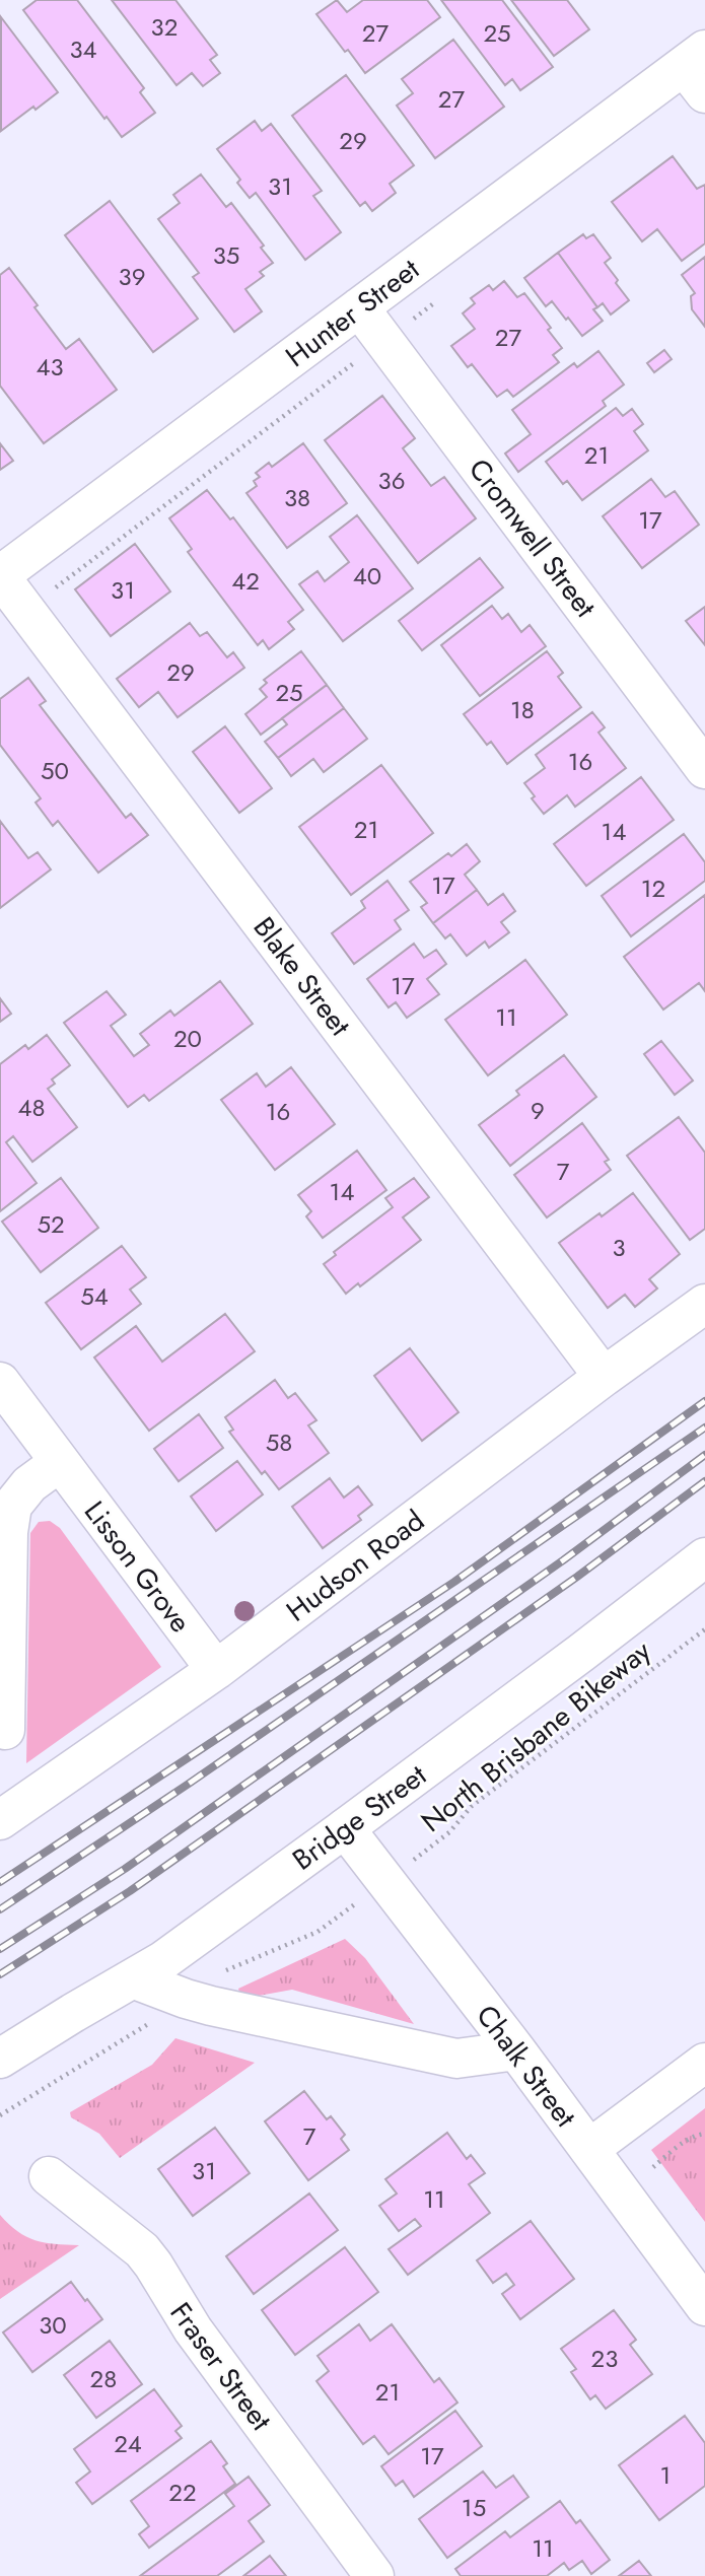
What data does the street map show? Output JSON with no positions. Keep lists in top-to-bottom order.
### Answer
{
  "streets": {
    "street": [
      "Hunter Street",
      "Cromwell Street",
      "Blake Street",
      "Hudson Road",
      "Lisson Grove",
      "Bridge Street",
      "Chalk Street",
      "Fraser Street"
    ],
    "path": ["North Brisbane Bikeway"]
  },
  "crossings": [
    ["Hunter Street", "Cromwell Street"],
    ["Hunter Street", "Blake Street"],
    ["Blake Street", "Hudson Road"],
    ["Hudson Road", "Lisson Grove"],
    ["Bridge Street", "Chalk Street"]
  ],
  "house_numbers": [
    "32",
    "27",
    "25",
    "34",
    "27",
    "29",
    "31",
    "35",
    "39",
    "27",
    "43",
    "21",
    "36",
    "38",
    "17",
    "40",
    "42",
    "31",
    "29",
    "25",
    "18",
    "16",
    "50",
    "21",
    "14",
    "17",
    "12",
    "17",
    "11",
    "20",
    "48",
    "9",
    "16",
    "7",
    "14",
    "52",
    "3",
    "54",
    "58",
    "7",
    "31",
    "11",
    "30",
    "23",
    "28",
    "21",
    "24",
    "17",
    "1",
    "22",
    "15",
    "11"
  ]
}
